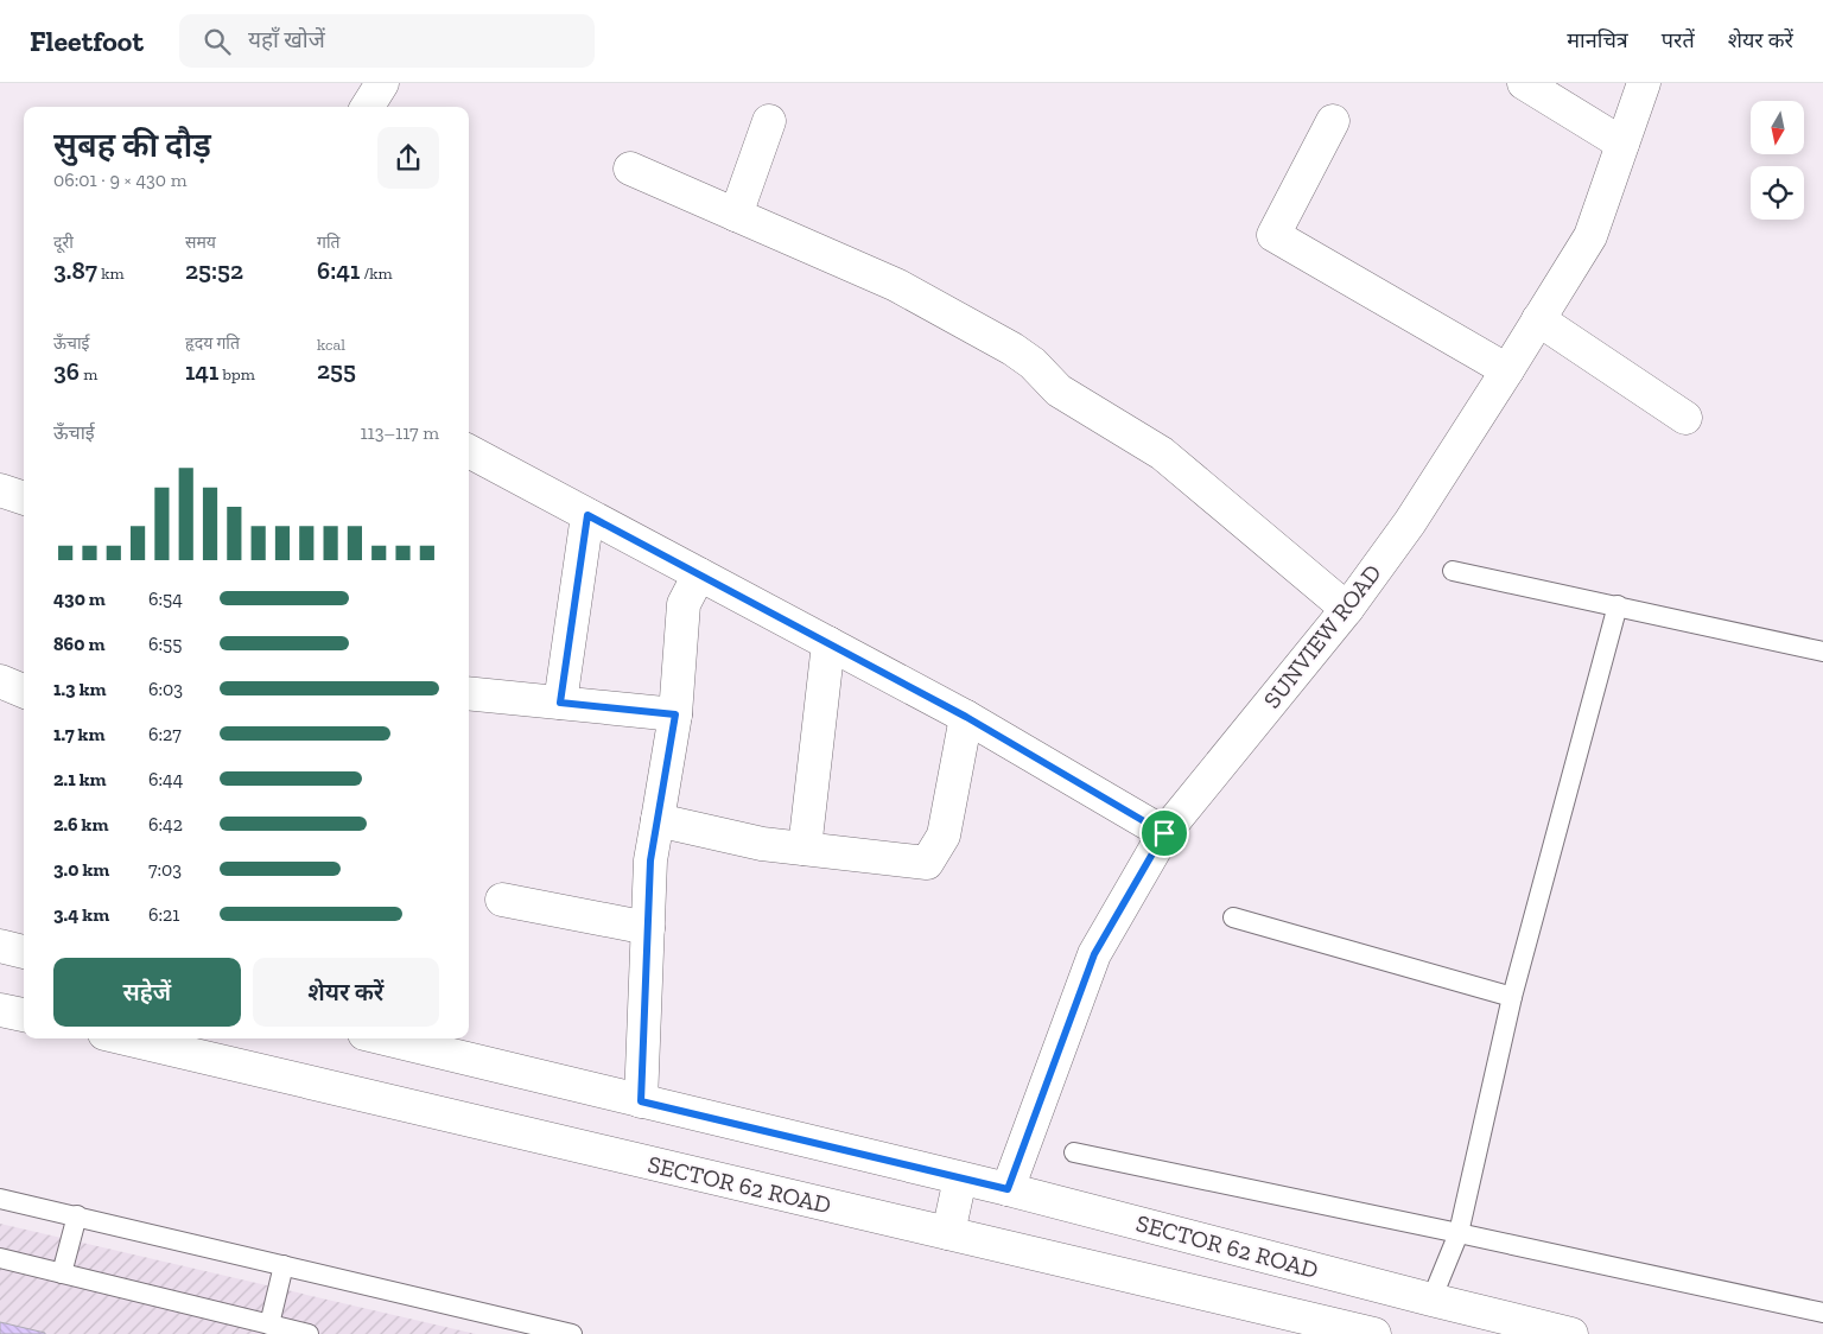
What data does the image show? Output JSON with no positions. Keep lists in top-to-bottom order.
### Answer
{
  "streets": {
    "street": ["SUNVIEW ROAD", "SECTOR 62 ROAD"]
  },
  "crossings": [
    ["SUNVIEW ROAD", "SECTOR 62 ROAD"]
  ],
  "north": "bottom",
  "page": {
    "header": "Fleetfoot",
    "search": "यहाँ खोजें",
    "nav": ["मानचित्र", "परतें", "शेयर करें"],
    "heading": ["सुबह की दौड़", "06:01 · 9 × 430 m"],
    "stats": [
      ["दूरी", "3.87 km"],
      ["समय", "25:52"],
      ["गति", "6:41 /km"],
      ["ऊँचाई", "36 m"],
      ["हृदय गति", "141 bpm"],
      ["kcal", "255"]
    ],
    "chart": ["ऊँचाई", "113–117 m"],
    "list": [
      {
        "name": "430 m",
        "note": "6:54"
      },
      {
        "name": "860 m",
        "note": "6:55"
      },
      {
        "name": "1.3 km",
        "note": "6:03"
      },
      {
        "name": "1.7 km",
        "note": "6:27"
      },
      {
        "name": "2.1 km",
        "note": "6:44"
      },
      {
        "name": "2.6 km",
        "note": "6:42"
      },
      {
        "name": "3.0 km",
        "note": "7:03"
      },
      {
        "name": "3.4 km",
        "note": "6:21"
      }
    ],
    "buttons": ["सहेजें", "शेयर करें"]
  }
}
